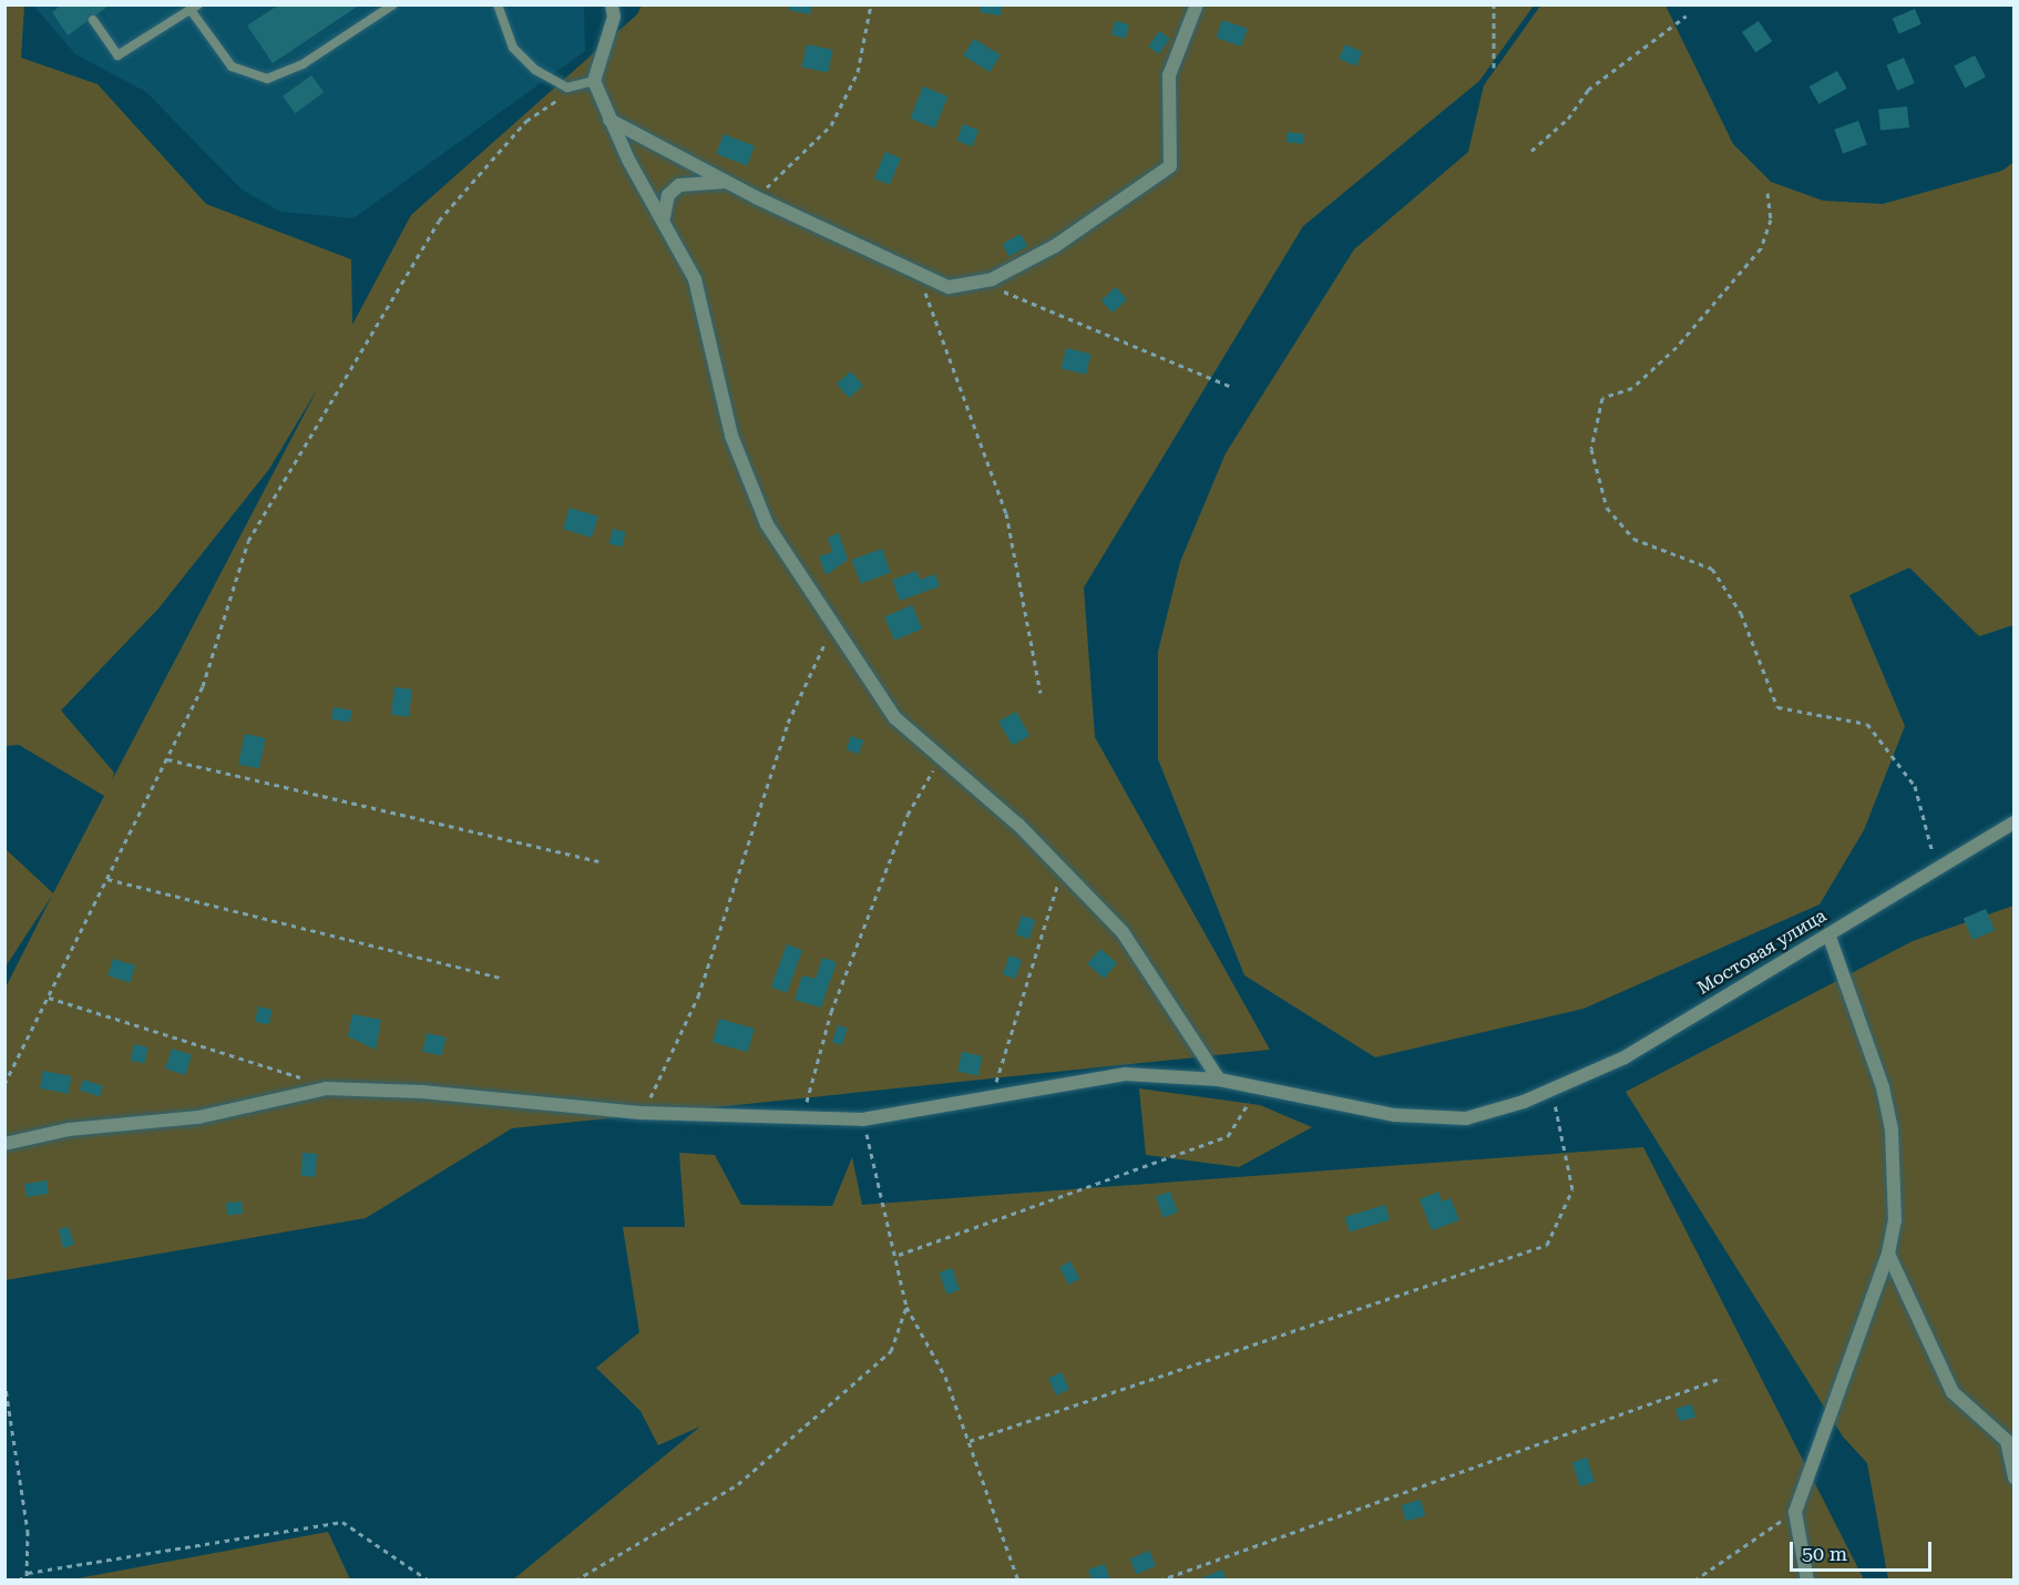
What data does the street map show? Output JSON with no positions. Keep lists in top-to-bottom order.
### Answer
{
  "streets": {
    "street": ["Мостовая улица"]
  },
  "scale_bar": "50 m"
}
